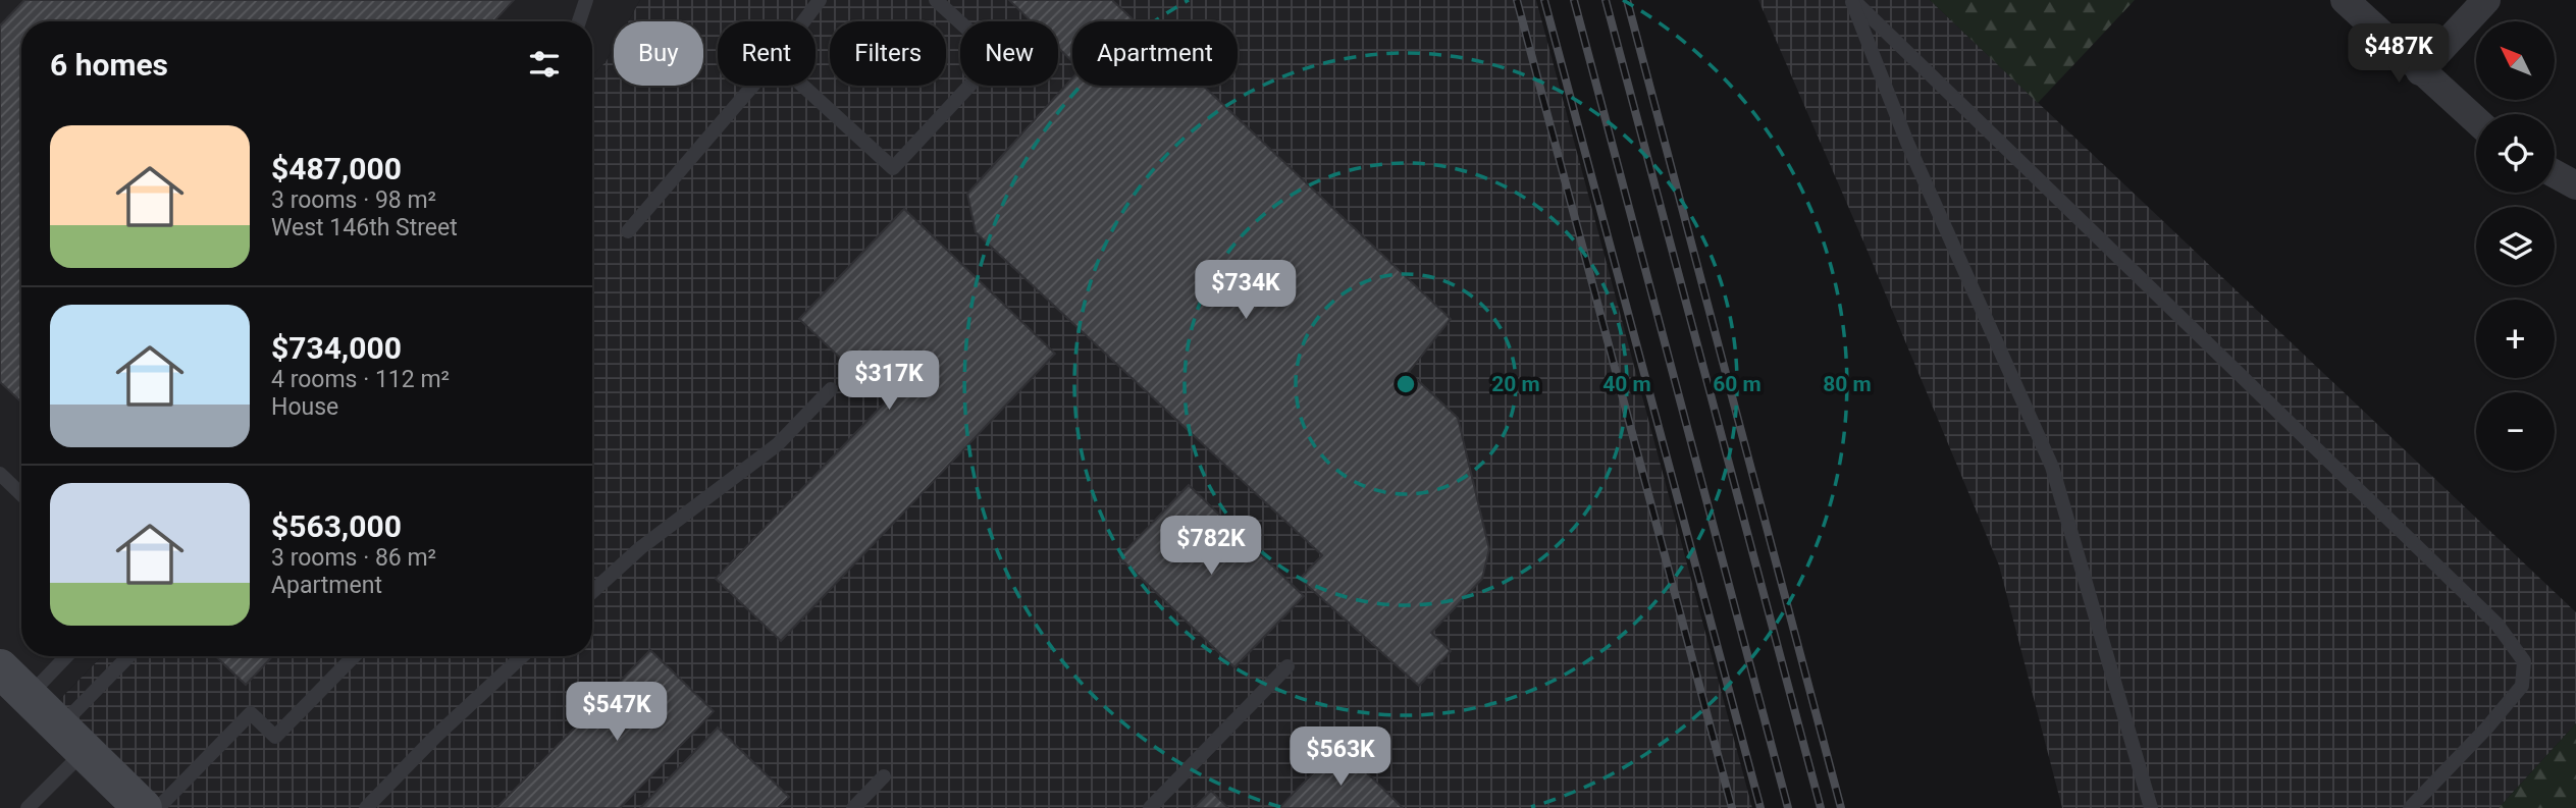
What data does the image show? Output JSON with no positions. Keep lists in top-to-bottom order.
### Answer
{
  "north": "top left",
  "page": {
    "map_buttons": ["+", "−"],
    "chip": [
      "Buy",
      "Rent",
      "Filters",
      "New",
      "Apartment"
    ],
    "heading": "6 homes",
    "price": [
      "$487K",
      "$734K",
      "$317K",
      "$782K",
      "$547K",
      "$563K"
    ],
    "list": [
      {
        "name": "$487,000",
        "note": "3 rooms · 98 m² · West 146th Street"
      },
      {
        "name": "$734,000",
        "note": "4 rooms · 112 m² · House"
      },
      {
        "name": "$563,000",
        "note": "3 rooms · 86 m² · Apartment"
      }
    ]
  },
  "rings": [
    "20 m",
    "40 m",
    "60 m",
    "80 m"
  ]
}
